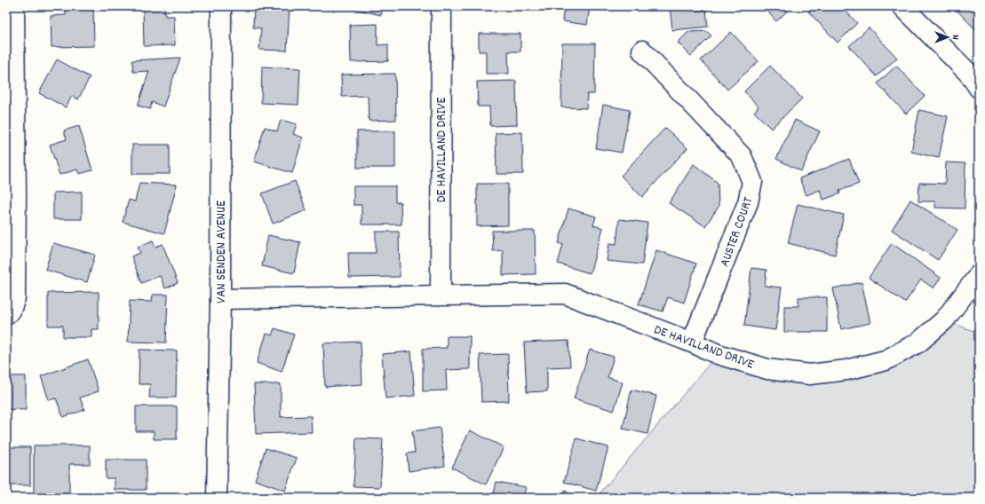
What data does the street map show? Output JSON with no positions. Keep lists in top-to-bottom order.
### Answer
{
  "streets": {
    "street": ["DE HAVILLAND DRIVE", "AUSTER COURT", "VAN SENDEN AVENUE"]
  },
  "crossings": [
    ["DE HAVILLAND DRIVE", "AUSTER COURT"],
    ["DE HAVILLAND DRIVE", "VAN SENDEN AVENUE"]
  ],
  "north": "right"
}
